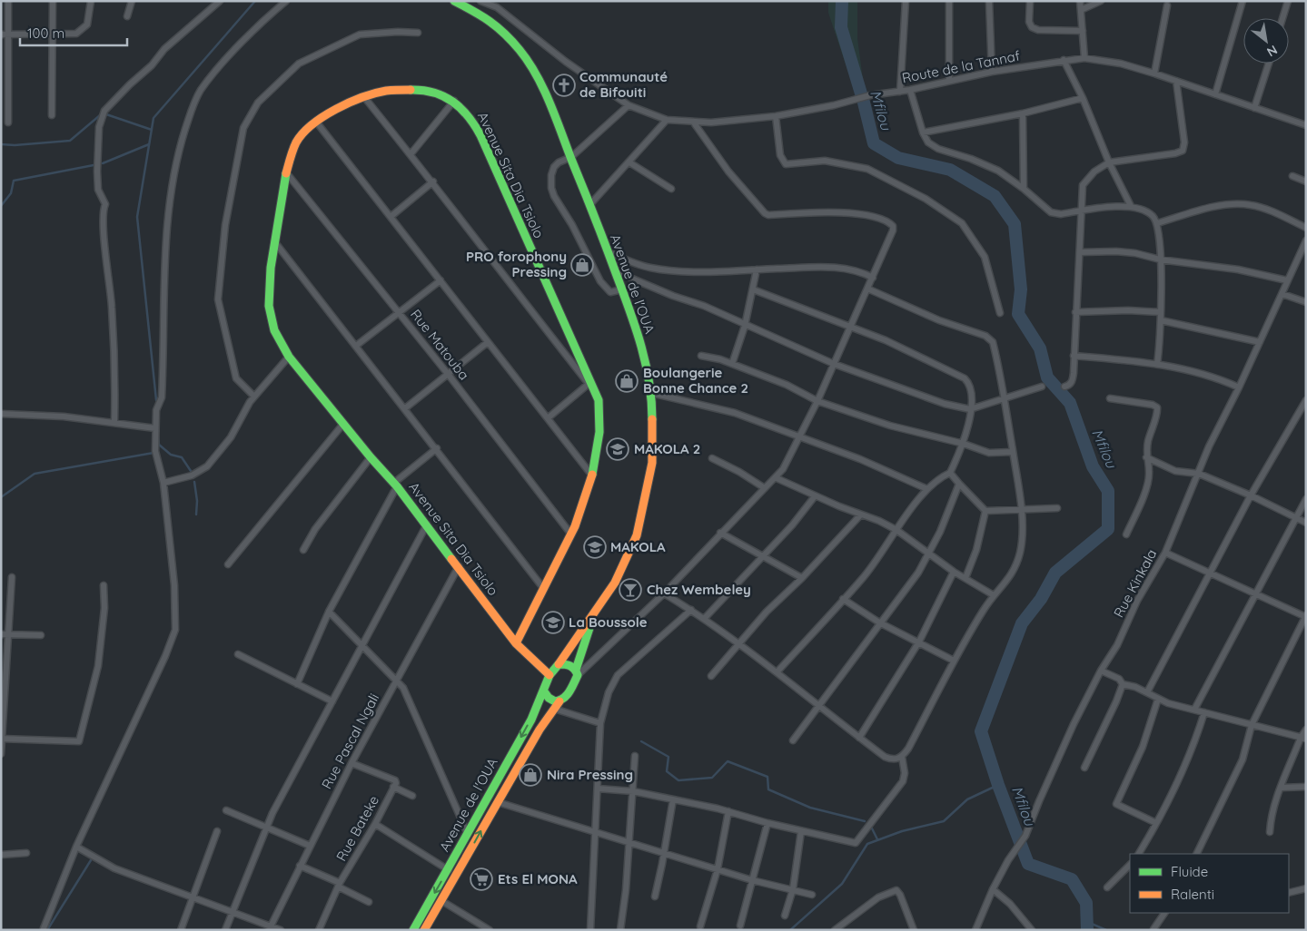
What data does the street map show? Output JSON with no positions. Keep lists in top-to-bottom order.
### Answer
{
  "streets": {
    "main road": ["Avenue Sita Dia Tsiolo", "Avenue de l'OUA"],
    "street": [
      "Route de la Tannaf",
      "Rue Matouba",
      "Rue Kinkala",
      "Rue Pascal Ngali",
      "Rue Bateke"
    ]
  },
  "crossings": [
    ["Avenue Sita Dia Tsiolo", "Avenue de l'OUA"],
    ["Avenue Sita Dia Tsiolo", "Rue Matouba"],
    ["Avenue Sita Dia Tsiolo", "Rue Pascal Ngali"],
    ["Rue Pascal Ngali", "Rue Bateke"]
  ],
  "water": ["Mfilou"],
  "places": {
    "church": ["Communauté de Bifouiti"],
    "shop": ["PRO forophony Pressing", "Boulangerie Bonne Chance 2", "Nira Pressing"],
    "school or university": ["MAKOLA 2", "MAKOLA", "La Boussole"],
    "bar": ["Chez Wembeley"],
    "supermarket": ["Ets El MONA"]
  },
  "legend": ["Fluide", "Ralenti"],
  "scale_bar": "100 m",
  "north": "bottom right"
}
